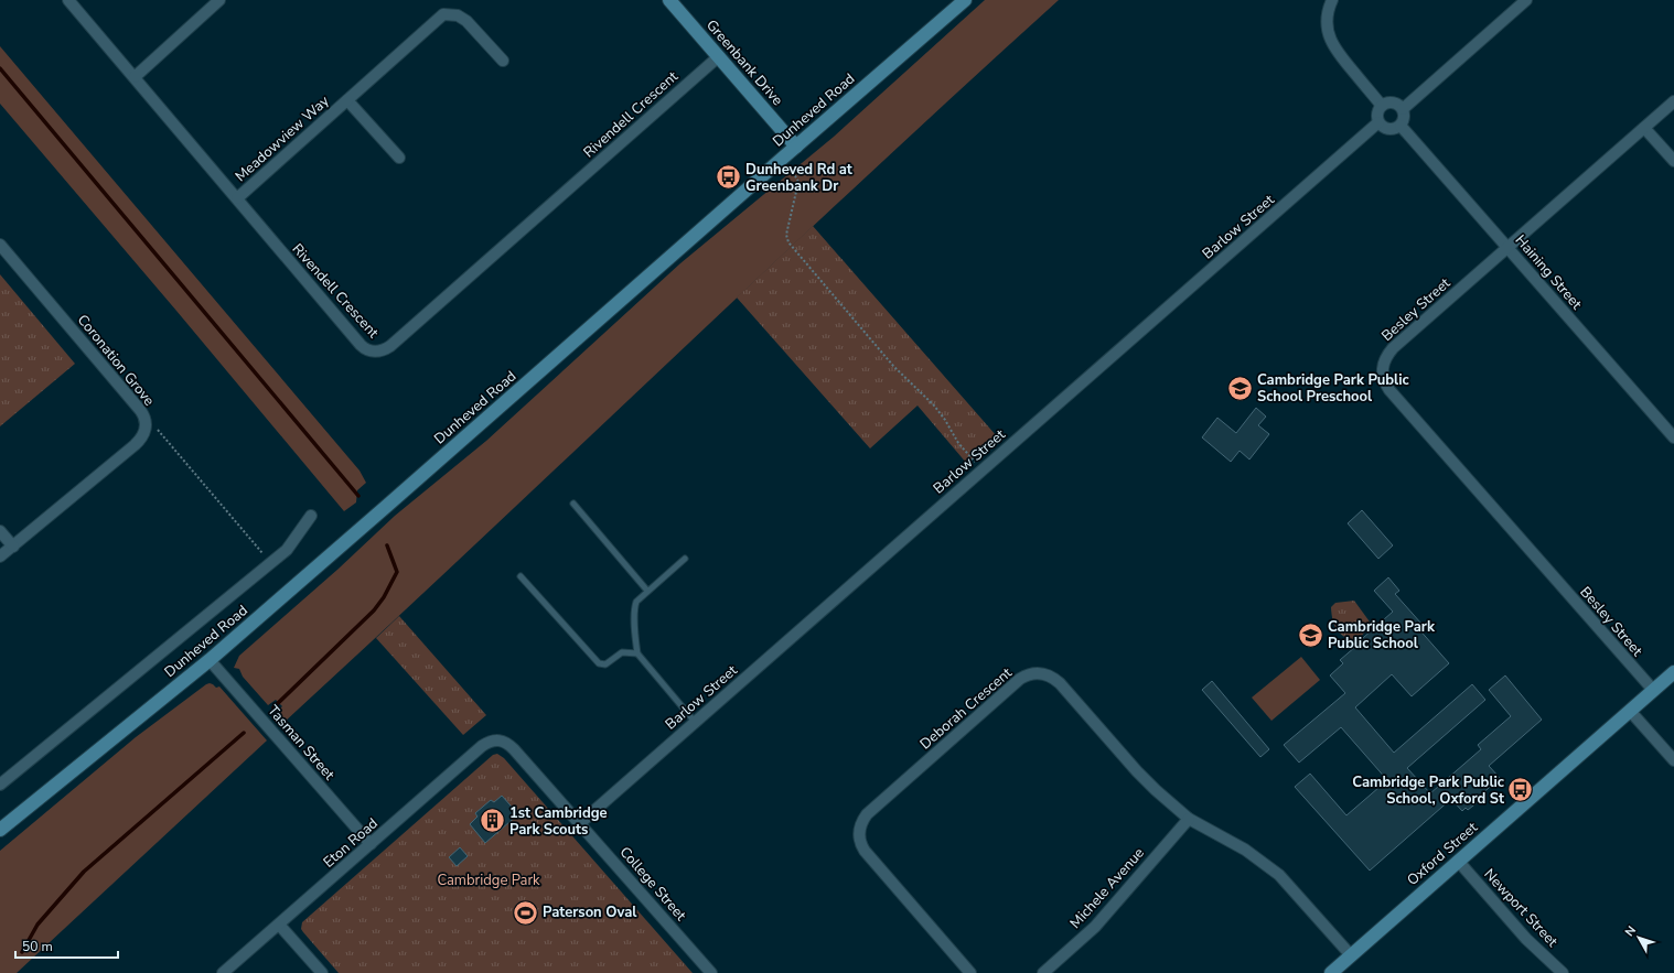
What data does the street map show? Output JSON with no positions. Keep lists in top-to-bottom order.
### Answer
{
  "streets": {
    "main road": ["Greenbank Drive", "Dunheved Road", "Oxford Street"],
    "street": [
      "Rivendell Crescent",
      "Meadowview Way",
      "Barlow Street",
      "Haining Street",
      "Besley Street",
      "Coronation Grove",
      "Deborah Crescent",
      "Tasman Street",
      "Eton Road",
      "College Street",
      "Michele Avenue",
      "Newport Street"
    ]
  },
  "crossings": [
    ["Greenbank Drive", "Dunheved Road"],
    ["Greenbank Drive", "Rivendell Crescent"],
    ["Dunheved Road", "Tasman Street"],
    ["Rivendell Crescent", "Meadowview Way"],
    ["Barlow Street", "Haining Street"],
    ["Barlow Street", "College Street"],
    ["Haining Street", "Besley Street"],
    ["Besley Street", "Oxford Street"],
    ["Deborah Crescent", "Oxford Street"],
    ["Deborah Crescent", "Michele Avenue"],
    ["Tasman Street", "Eton Road"],
    ["Eton Road", "College Street"],
    ["Oxford Street", "Newport Street"]
  ],
  "parks": ["Cambridge Park"],
  "places": {
    "bus stop": ["Dunheved Rd at Greenbank Dr", "Cambridge Park Public School, Oxford St"],
    "school or university": ["Cambridge Park Public School Preschool", "Cambridge Park Public School"],
    "building": ["1st Cambridge Park Scouts"],
    "sports": ["Paterson Oval"]
  },
  "scale_bar": "50 m",
  "north": "top left"
}
